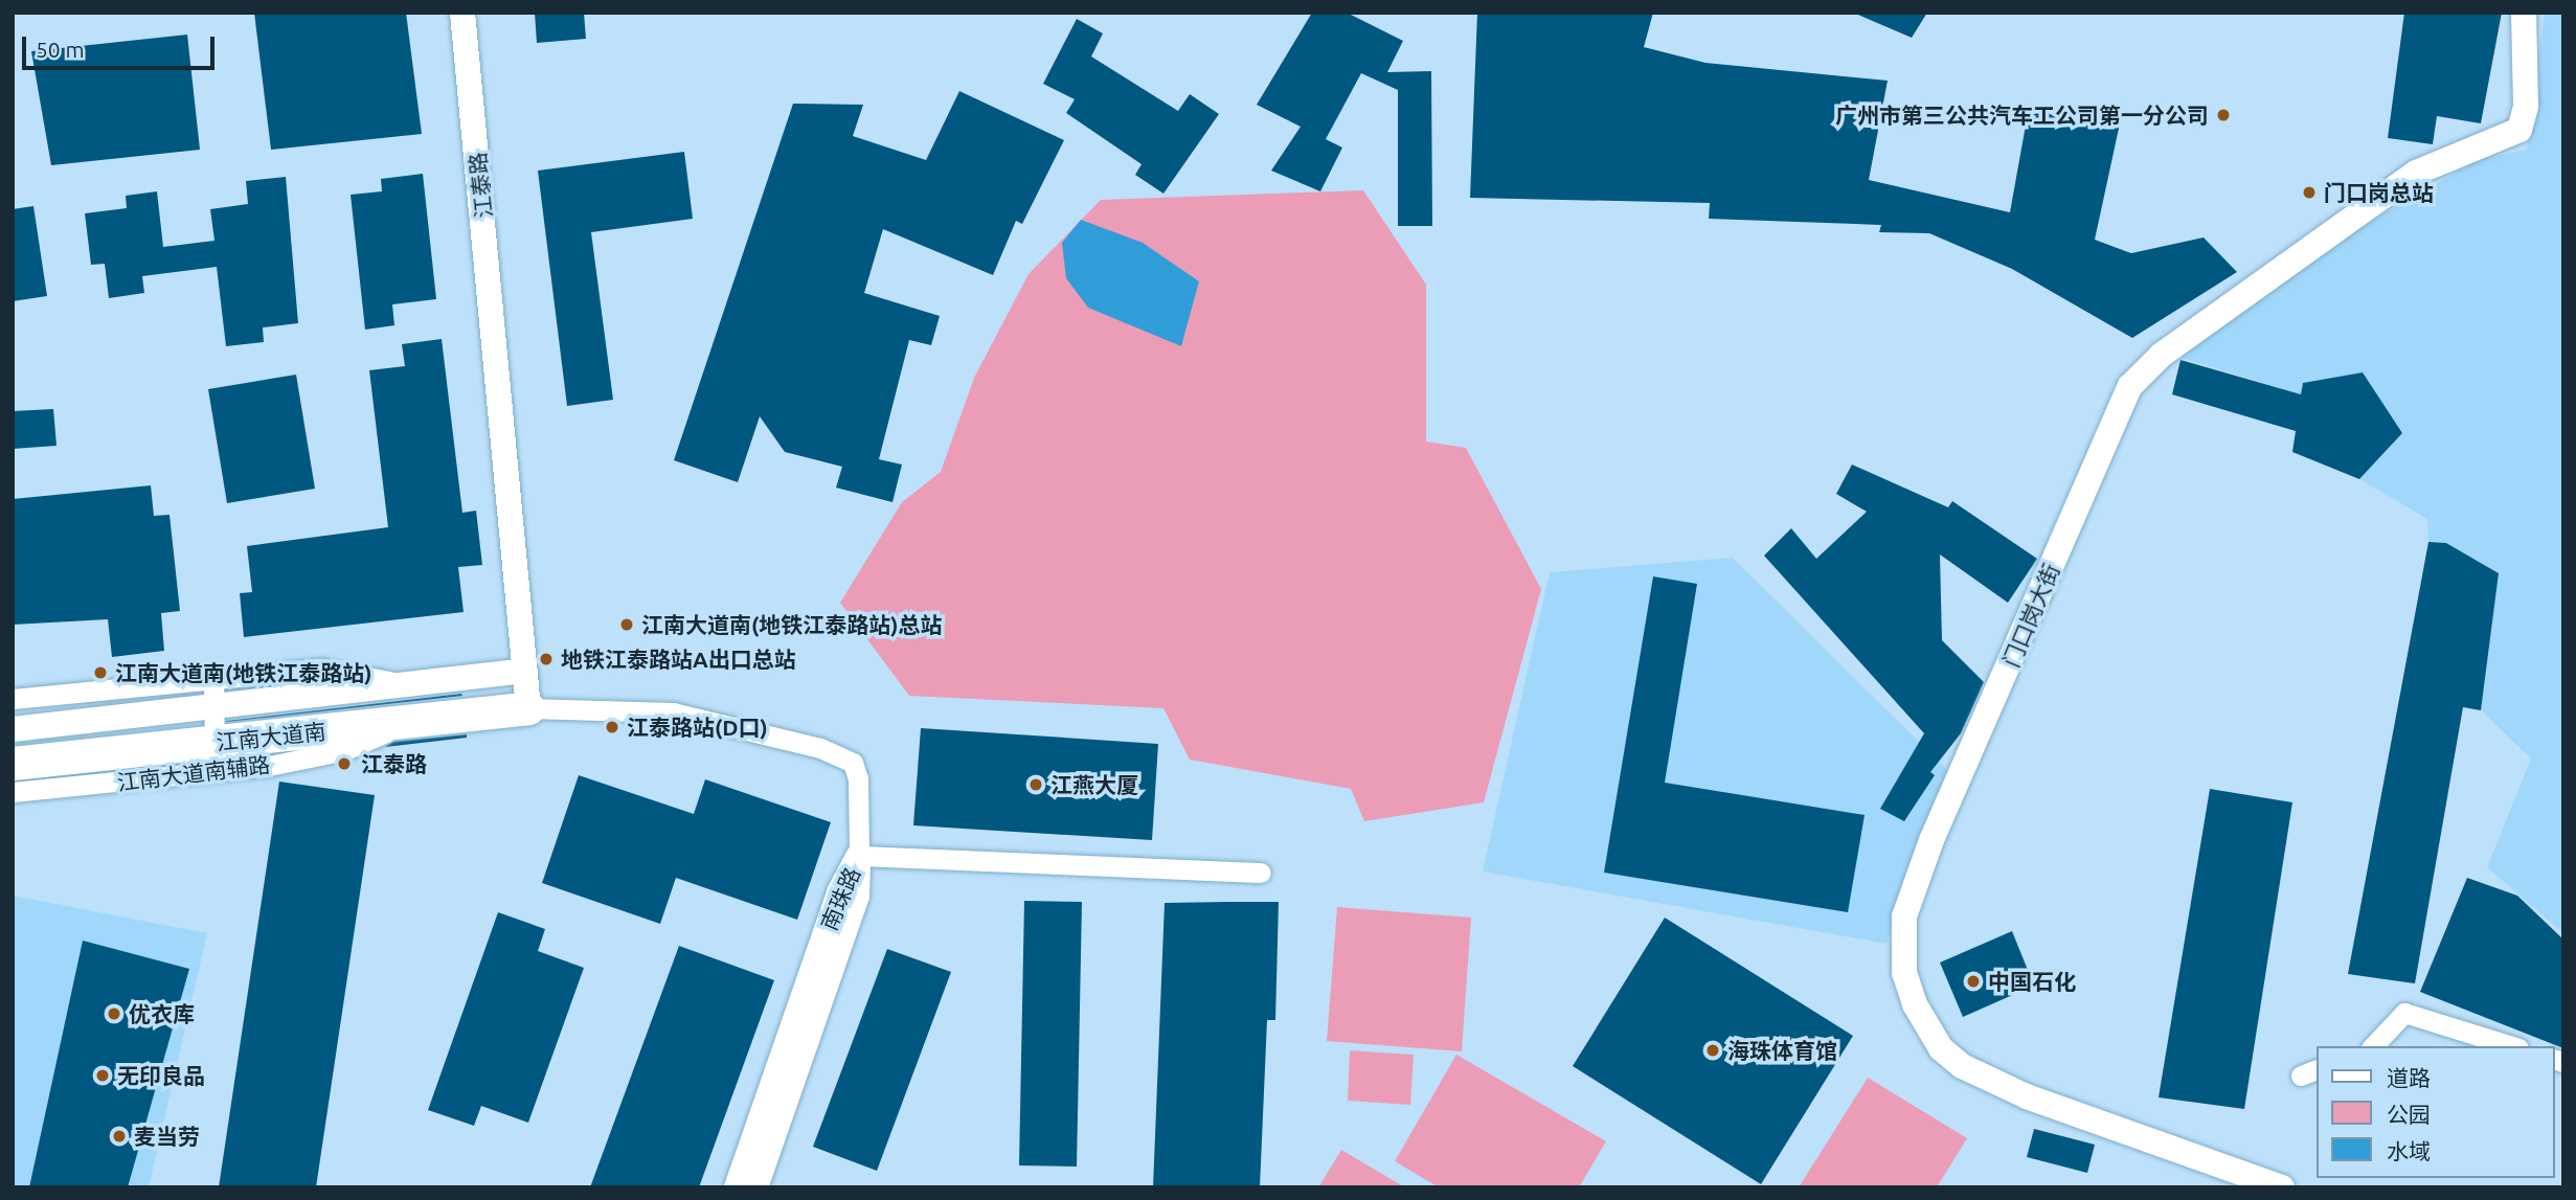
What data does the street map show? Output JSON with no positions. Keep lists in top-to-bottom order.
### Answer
{
  "streets": {
    "main road": ["江南大道南"],
    "street": [
      "江泰路",
      "门口岗大街",
      "江南大道南辅路",
      "南珠路"
    ]
  },
  "crossings": [
    ["江泰路", "江南大道南"],
    ["江南大道南", "江南大道南辅路"]
  ],
  "places": [
    "广州市第三公共汽车工公司第一分公司",
    "门口岗总站",
    "江南大道南(地铁江泰路站)总站",
    "地铁江泰路站A出口总站",
    "江南大道南(地铁江泰路站)",
    "江泰路站(D口)",
    "江泰路",
    "江燕大厦",
    "中国石化",
    "优衣库",
    "海珠体育馆",
    "无印良品",
    "麦当劳"
  ],
  "legend": ["道路", "公园", "水域"],
  "scale_bar": "50 m"
}
